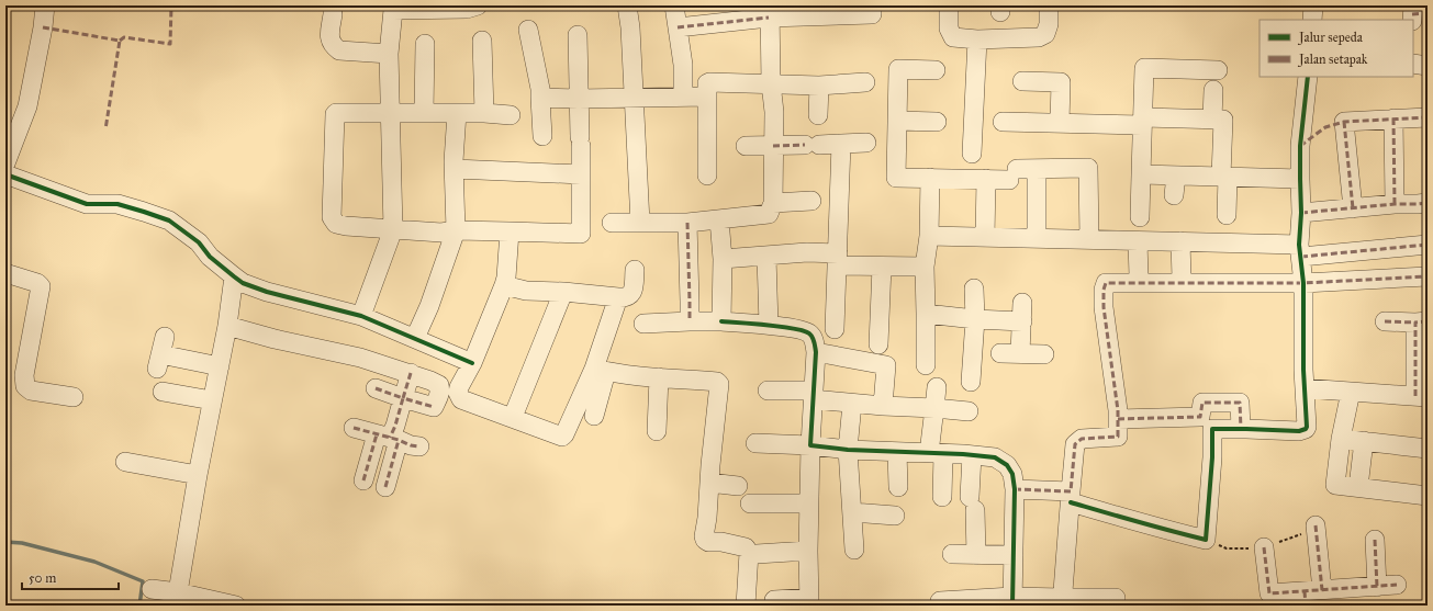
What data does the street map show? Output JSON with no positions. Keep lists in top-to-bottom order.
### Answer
{
  "legend": ["Jalur sepeda", "Jalan setapak"],
  "scale_bar": "50 m"
}
